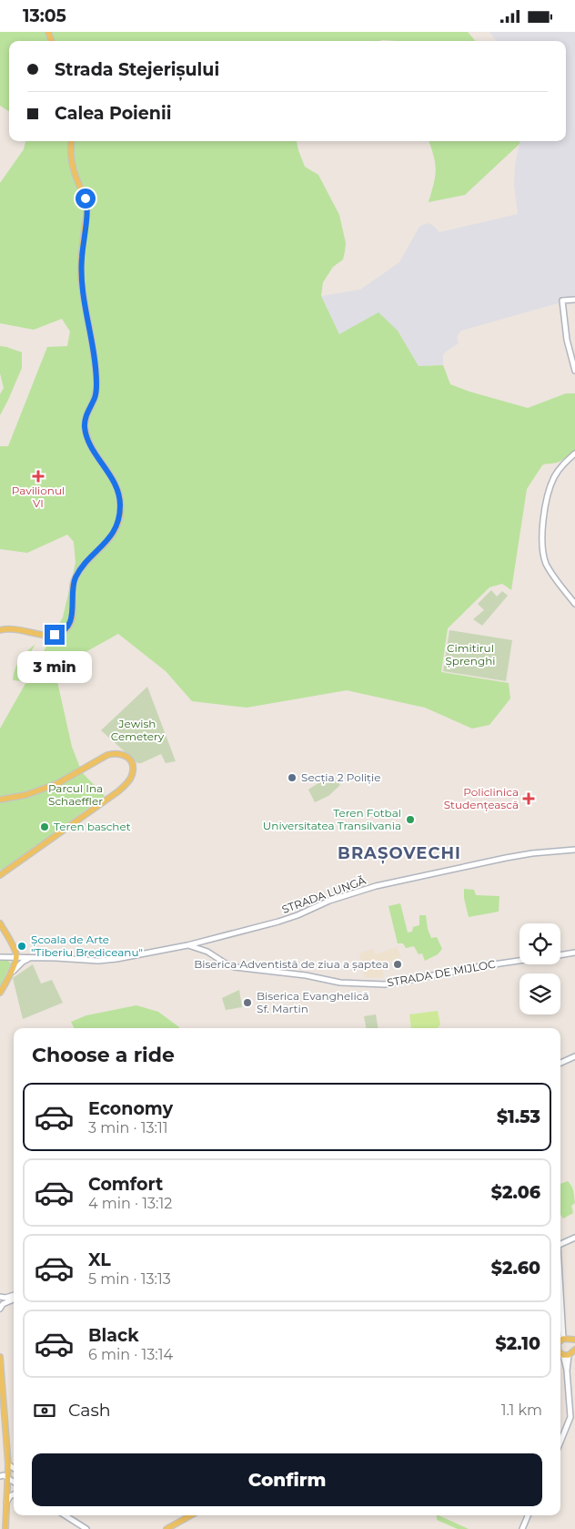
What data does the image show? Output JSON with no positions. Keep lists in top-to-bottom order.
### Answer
{
  "streets": {
    "main road": ["STRADA LUNGĂ", "STRADA DE MIJLOC"]
  },
  "crossings": [
    ["STRADA LUNGĂ", "STRADA DE MIJLOC"]
  ],
  "districts": ["BRAȘOVECHI"],
  "parks": ["Cimitirul Șprenghi", "Jewish Cemetery", "Parcul Ina Schaeffler"],
  "places": {
    "health": ["Pavilionul VI", "Policlinica Studențească"],
    "other": [
      "Secția 2 Poliție",
      "Teren Fotbal Universitatea Transilvania",
      "Teren baschet",
      "Școala de Arte \"Tiberiu Brediceanu\"",
      "Biserica Adventistă de ziua a șaptea",
      "Biserica Evanghelică Sf. Martin"
    ]
  },
  "page": {
    "status": "13:05",
    "banner": ["Strada Stejerișului", "Calea Poienii"],
    "bubble": "3 min",
    "heading": "Choose a ride",
    "list": [
      {
        "name": "Economy",
        "note": "3 min · 13:11",
        "value": "$1.53"
      },
      {
        "name": "Comfort",
        "note": "4 min · 13:12",
        "value": "$2.06"
      },
      {
        "name": "XL",
        "note": "5 min · 13:13",
        "value": "$2.60"
      },
      {
        "name": "Black",
        "note": "6 min · 13:14",
        "value": "$2.10"
      }
    ],
    "pay": ["Cash", "1.1 km"],
    "buttons": "Confirm"
  }
}
